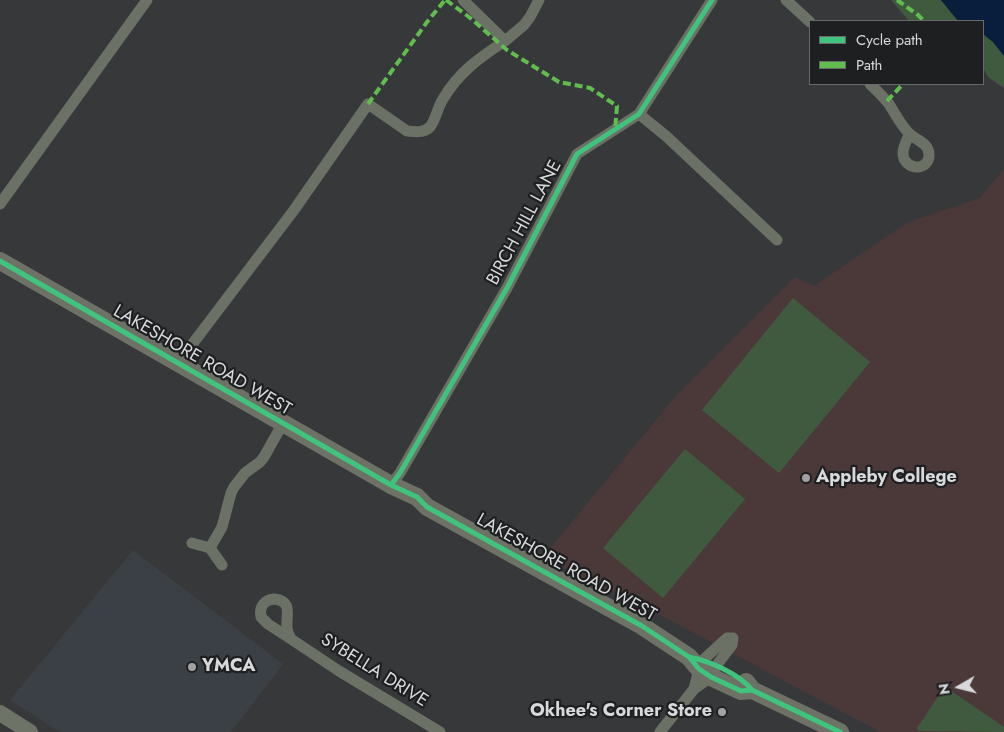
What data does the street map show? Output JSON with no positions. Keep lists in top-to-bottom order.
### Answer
{
  "streets": {
    "main road": ["LAKESHORE ROAD WEST"],
    "street": ["BIRCH HILL LANE", "SYBELLA DRIVE"]
  },
  "crossings": [
    ["BIRCH HILL LANE", "LAKESHORE ROAD WEST"]
  ],
  "places": ["Appleby College", "YMCA", "Okhee's Corner Store"],
  "legend": ["Cycle path", "Path"],
  "north": "left"
}
